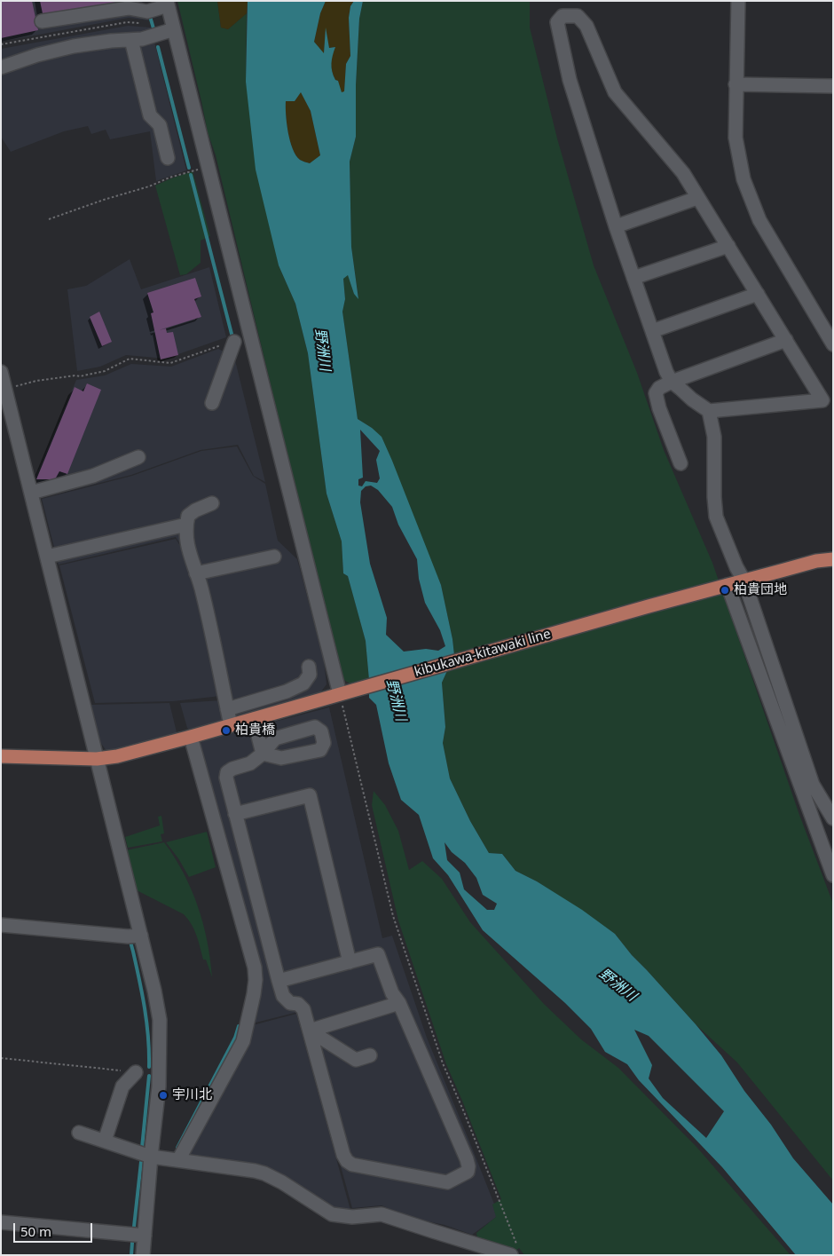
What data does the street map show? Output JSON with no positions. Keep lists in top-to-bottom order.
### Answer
{
  "streets": {
    "main road": ["kibukawa-kitawaki line"]
  },
  "water": ["野洲川"],
  "places": ["柏貴団地", "柏貴橋", "宇川北"],
  "scale_bar": "50 m"
}
